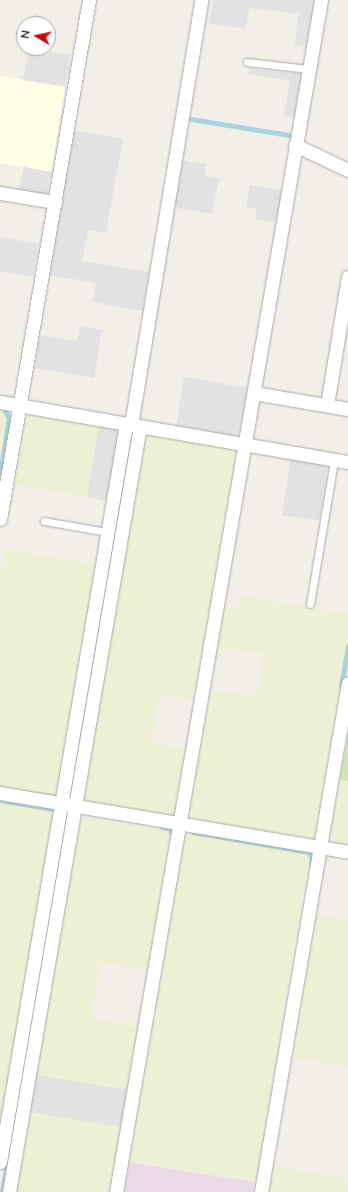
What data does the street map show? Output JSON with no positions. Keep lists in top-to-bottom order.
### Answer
{
  "north": "left"
}
